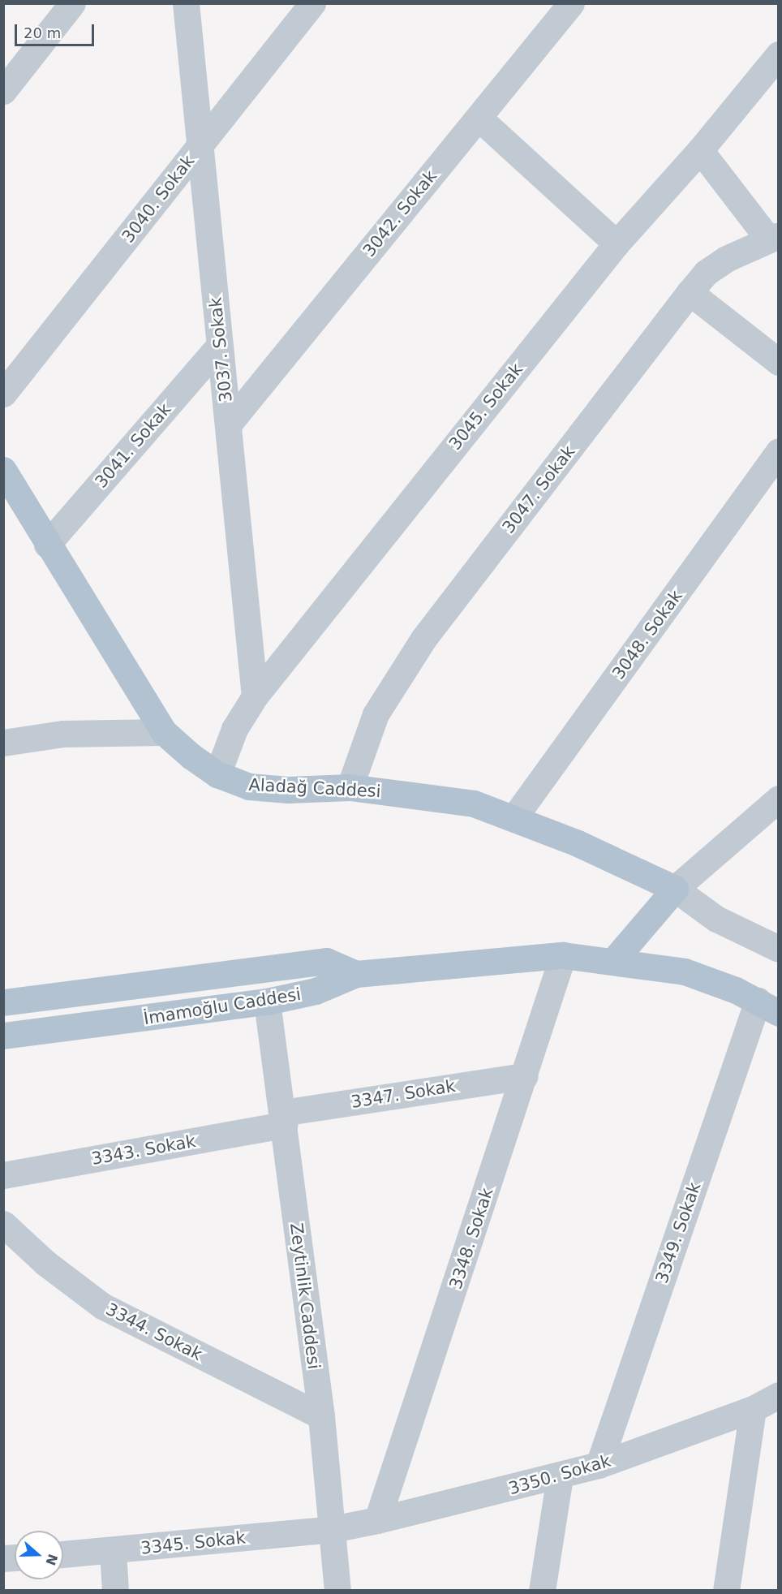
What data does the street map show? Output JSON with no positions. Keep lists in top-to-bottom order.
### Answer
{
  "streets": {
    "main road": ["Aladağ Caddesi", "İmamoğlu Caddesi"],
    "street": [
      "3040. Sokak",
      "3042. Sokak",
      "3037. Sokak",
      "3045. Sokak",
      "3041. Sokak",
      "3047. Sokak",
      "3048. Sokak",
      "3347. Sokak",
      "3343. Sokak",
      "3349. Sokak",
      "3348. Sokak",
      "Zeytinlik Caddesi",
      "3344. Sokak",
      "3350. Sokak",
      "3345. Sokak"
    ]
  },
  "crossings": [
    ["3040. Sokak", "3037. Sokak"],
    ["3042. Sokak", "3037. Sokak"],
    ["3037. Sokak", "3045. Sokak"],
    ["3037. Sokak", "3041. Sokak"],
    ["3045. Sokak", "Aladağ Caddesi"],
    ["3041. Sokak", "Aladağ Caddesi"],
    ["3047. Sokak", "Aladağ Caddesi"],
    ["3048. Sokak", "Aladağ Caddesi"],
    ["İmamoğlu Caddesi", "3349. Sokak"],
    ["İmamoğlu Caddesi", "3348. Sokak"],
    ["İmamoğlu Caddesi", "Zeytinlik Caddesi"],
    ["3347. Sokak", "3343. Sokak"],
    ["3347. Sokak", "3348. Sokak"],
    ["3347. Sokak", "Zeytinlik Caddesi"],
    ["3343. Sokak", "Zeytinlik Caddesi"],
    ["3349. Sokak", "3350. Sokak"],
    ["3348. Sokak", "3350. Sokak"],
    ["Zeytinlik Caddesi", "3344. Sokak"],
    ["Zeytinlik Caddesi", "3350. Sokak"],
    ["Zeytinlik Caddesi", "3345. Sokak"],
    ["3350. Sokak", "3345. Sokak"]
  ],
  "scale_bar": "20 m",
  "north": "right"
}
